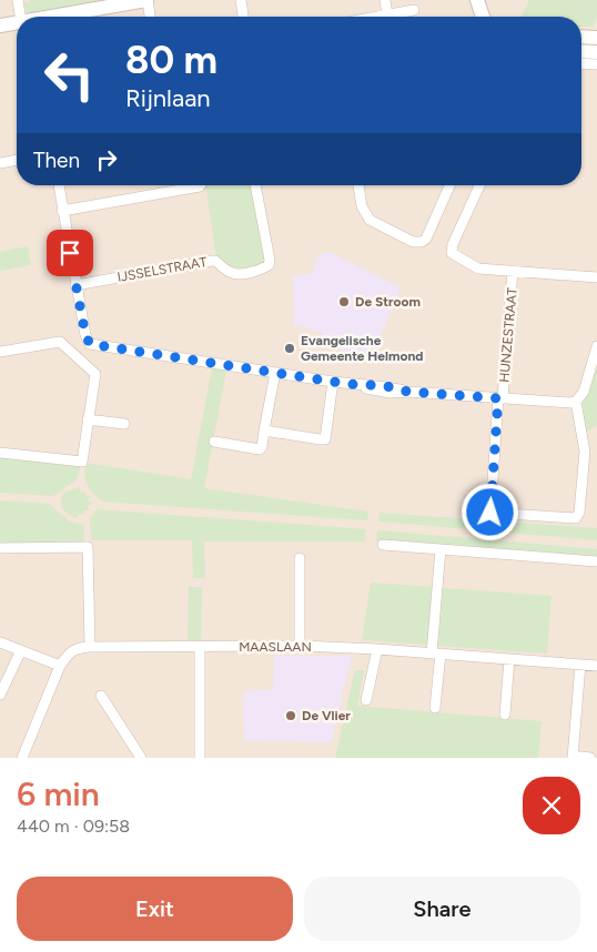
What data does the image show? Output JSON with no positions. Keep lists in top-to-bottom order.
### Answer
{
  "streets": {
    "street": ["IJSSELSTRAAT", "HUNZESTRAAT", "MAASLAAN"]
  },
  "places": ["De Stroom", "Evangelische Gemeente Helmond", "De Vlier"],
  "page": {
    "turn": ["80 m", "Rijnlaan"],
    "then": "Then",
    "heading": ["6 min", "440 m · 09:58"],
    "buttons": ["Exit", "Share"]
  }
}
